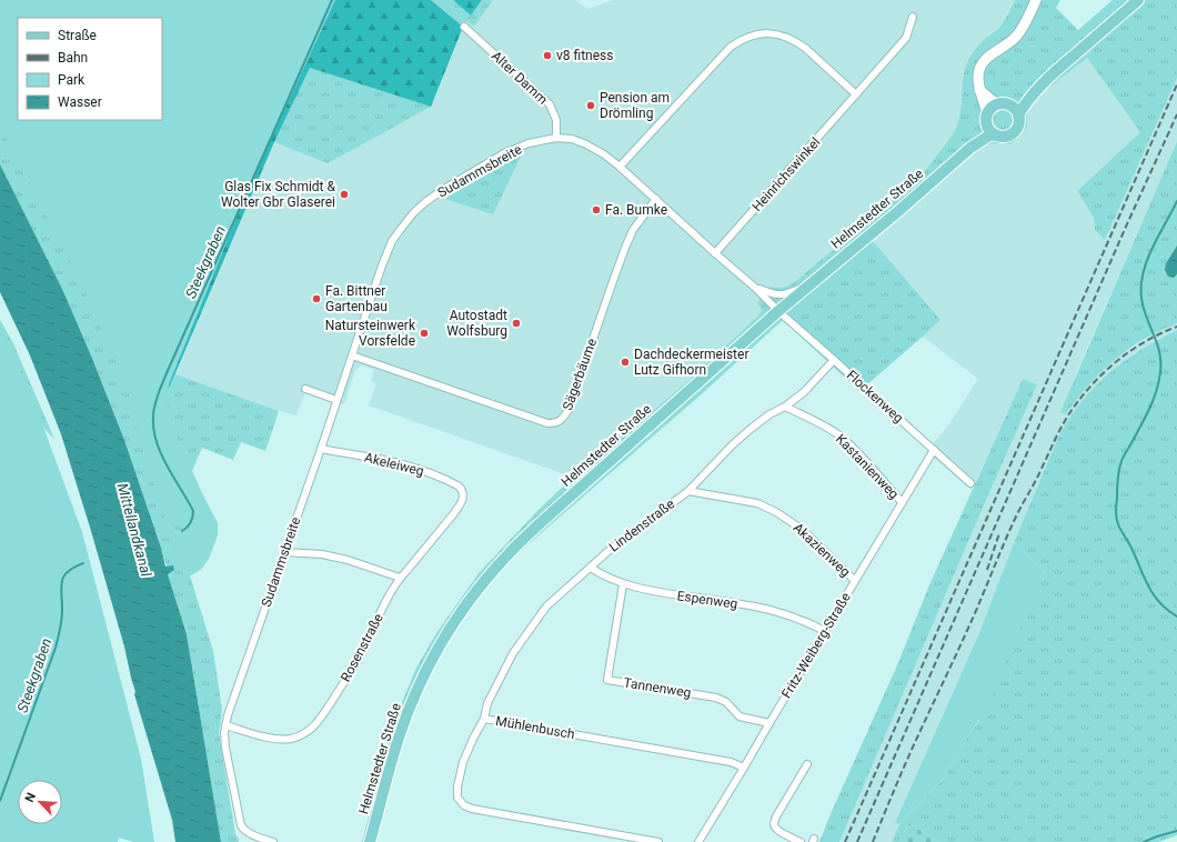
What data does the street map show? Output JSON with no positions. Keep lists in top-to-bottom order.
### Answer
{
  "streets": {
    "main road": ["Helmstedter Straße"],
    "street": [
      "Alter Damm",
      "Sudammsbreite",
      "Heinrichswinkel",
      "Sägerbäume",
      "Flockenweg",
      "Akeleiweg",
      "Kastanienweg",
      "Lindenstraße",
      "Akazienweg",
      "Espenweg",
      "Fritz-Weiberg-Straße",
      "Rosenstraße",
      "Tannenweg",
      "Mühlenbusch"
    ]
  },
  "crossings": [
    ["Alter Damm", "Sudammsbreite"],
    ["Sudammsbreite", "Heinrichswinkel"],
    ["Sudammsbreite", "Helmstedter Straße"],
    ["Sudammsbreite", "Sägerbäume"],
    ["Sudammsbreite", "Flockenweg"],
    ["Sudammsbreite", "Akeleiweg"],
    ["Sudammsbreite", "Rosenstraße"],
    ["Helmstedter Straße", "Flockenweg"],
    ["Flockenweg", "Lindenstraße"],
    ["Flockenweg", "Fritz-Weiberg-Straße"],
    ["Akeleiweg", "Rosenstraße"],
    ["Kastanienweg", "Lindenstraße"],
    ["Kastanienweg", "Fritz-Weiberg-Straße"],
    ["Lindenstraße", "Akazienweg"],
    ["Lindenstraße", "Espenweg"],
    ["Lindenstraße", "Mühlenbusch"],
    ["Akazienweg", "Fritz-Weiberg-Straße"],
    ["Espenweg", "Fritz-Weiberg-Straße"],
    ["Espenweg", "Tannenweg"],
    ["Fritz-Weiberg-Straße", "Tannenweg"],
    ["Fritz-Weiberg-Straße", "Mühlenbusch"]
  ],
  "water": ["Steekgraben", "Mittellandkanal"],
  "places": [
    "v8 fitness",
    "Pension am Drömling",
    "Glas Fix Schmidt & Wolter Gbr Glaserei",
    "Fa. Bumke",
    "Fa. Bittner Gartenbau",
    "Autostadt Wolfsburg",
    "Natursteinwerk Vorsfelde",
    "Dachdeckermeister Lutz Gifhorn"
  ],
  "legend": [
    "Straße",
    "Bahn",
    "Park",
    "Wasser"
  ],
  "north": "top left"
}
